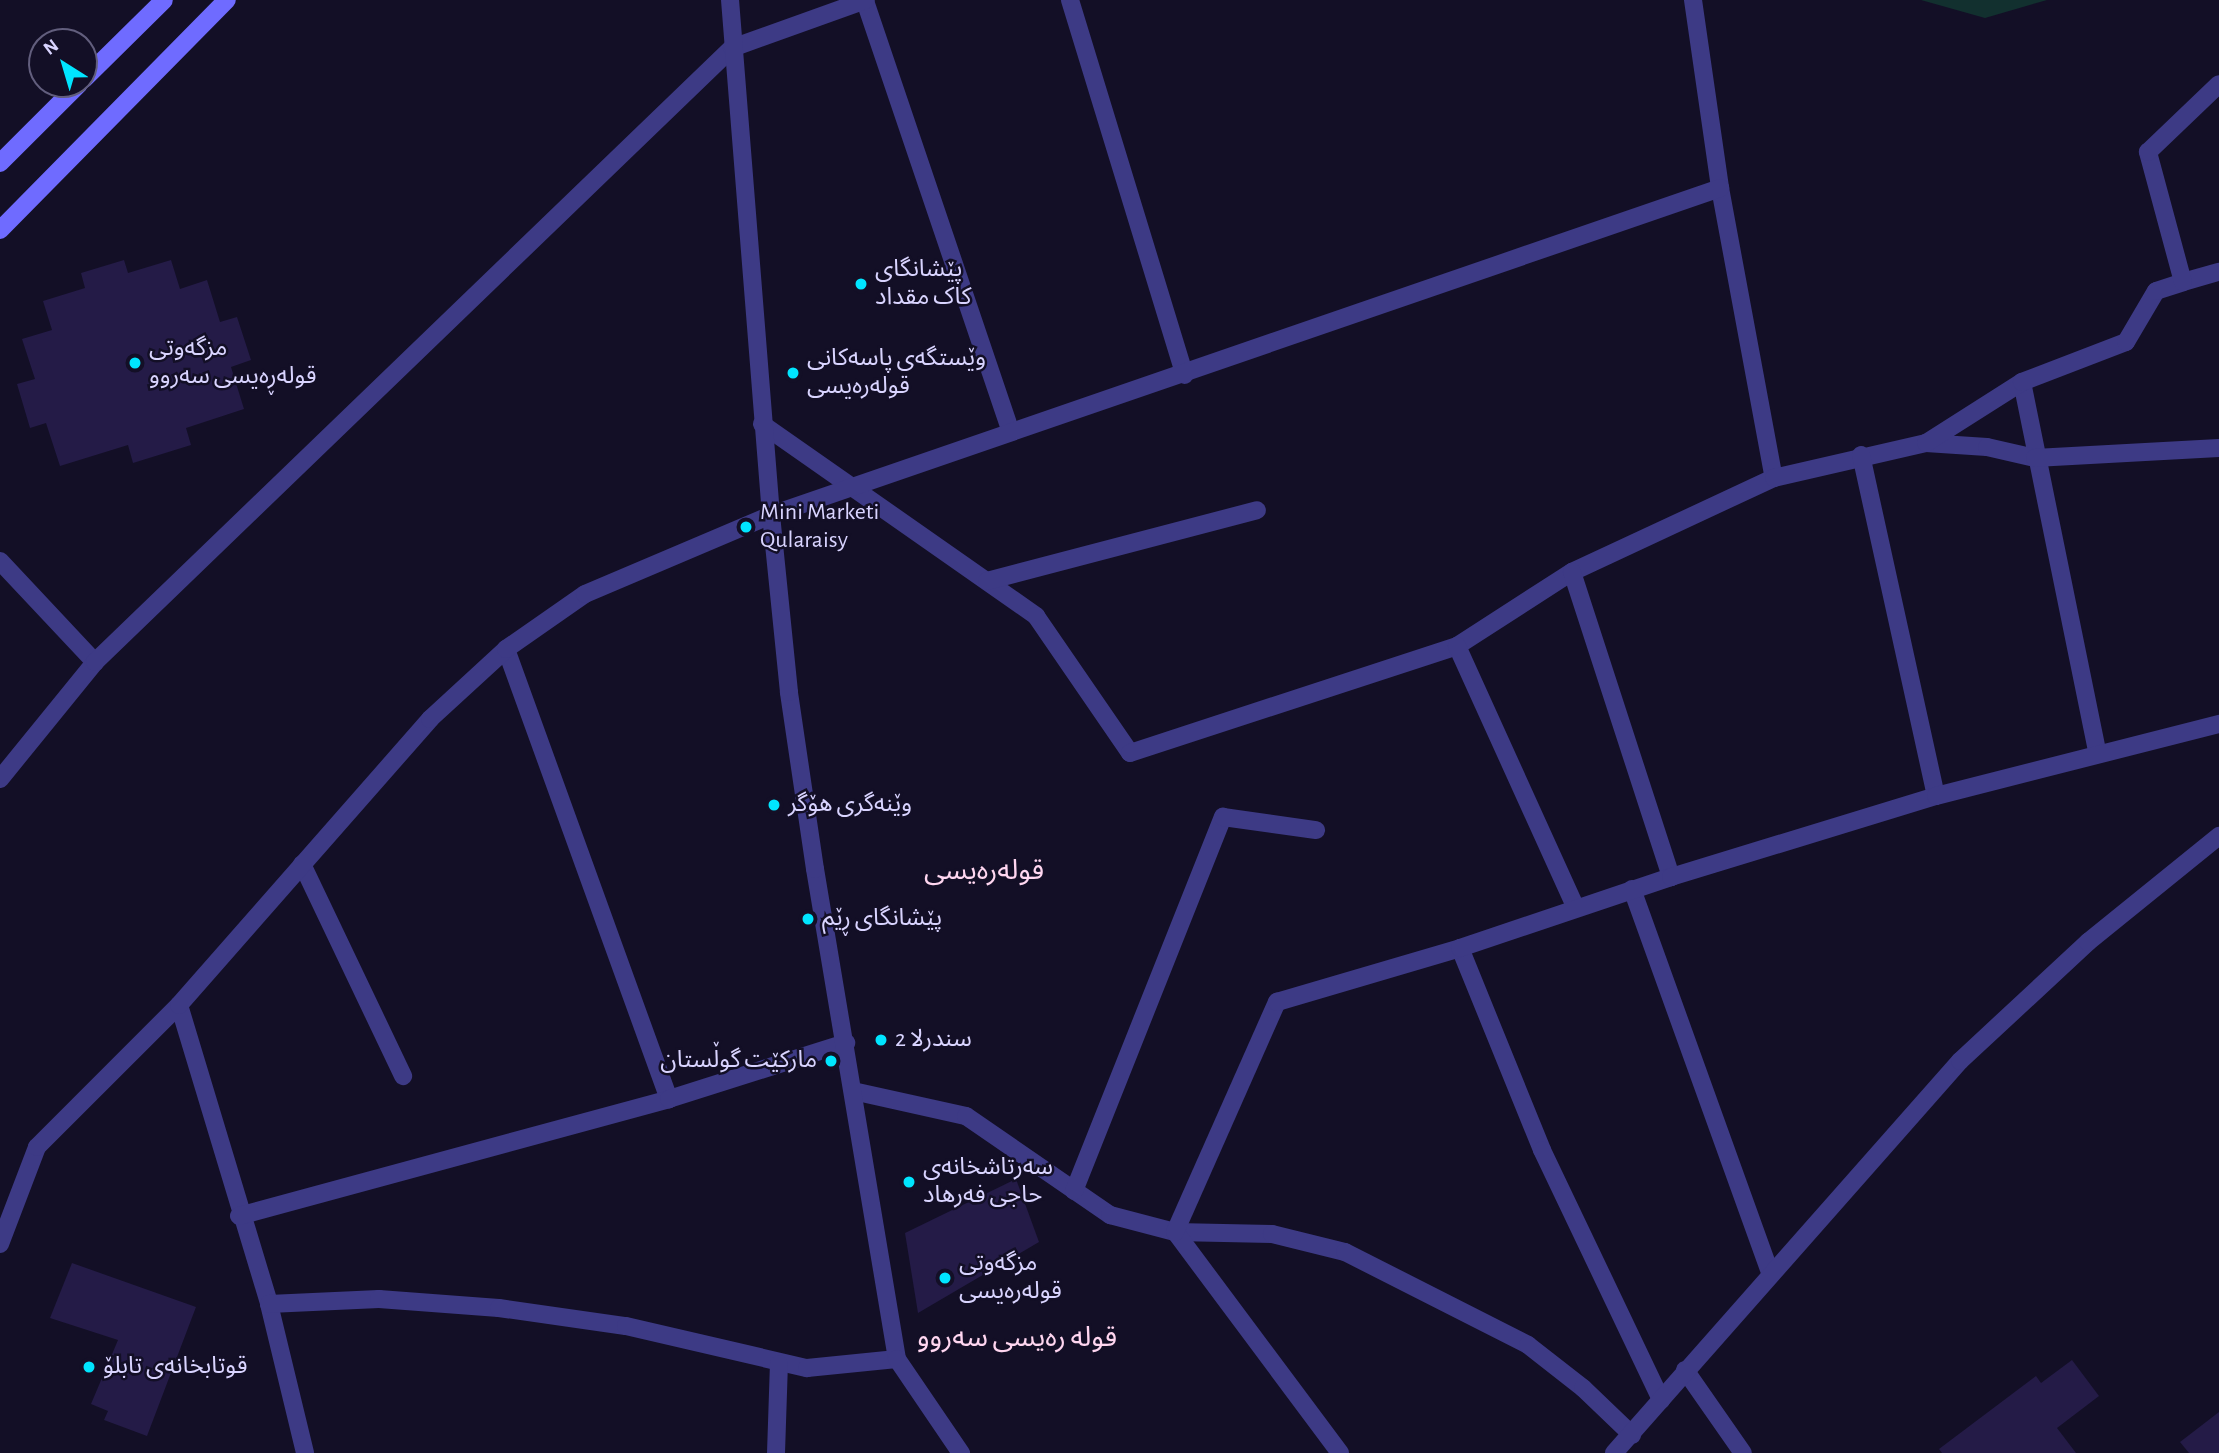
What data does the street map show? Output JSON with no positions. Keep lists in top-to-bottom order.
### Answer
{
  "districts": ["قولەرەیسی", "قولە رەیسی سەروو"],
  "places": [
    "پێشانگای کاک مقداد",
    "مزگەوتی قولەڕەیسی سەروو",
    "وێستگەی پاسەكانی قولەرەیسی",
    "Mini Marketi Qularaisy",
    "وێنەگری هۆگر",
    "پێشانگای ڕێم",
    "سندرلا 2",
    "مارکێت گوڵستان",
    "سەرتاشخانەی حاجی فەرهاد",
    "مزگەوتی قولەرەیسی",
    "قوتابخانەی تابلۆ"
  ],
  "north": "top left"
}
